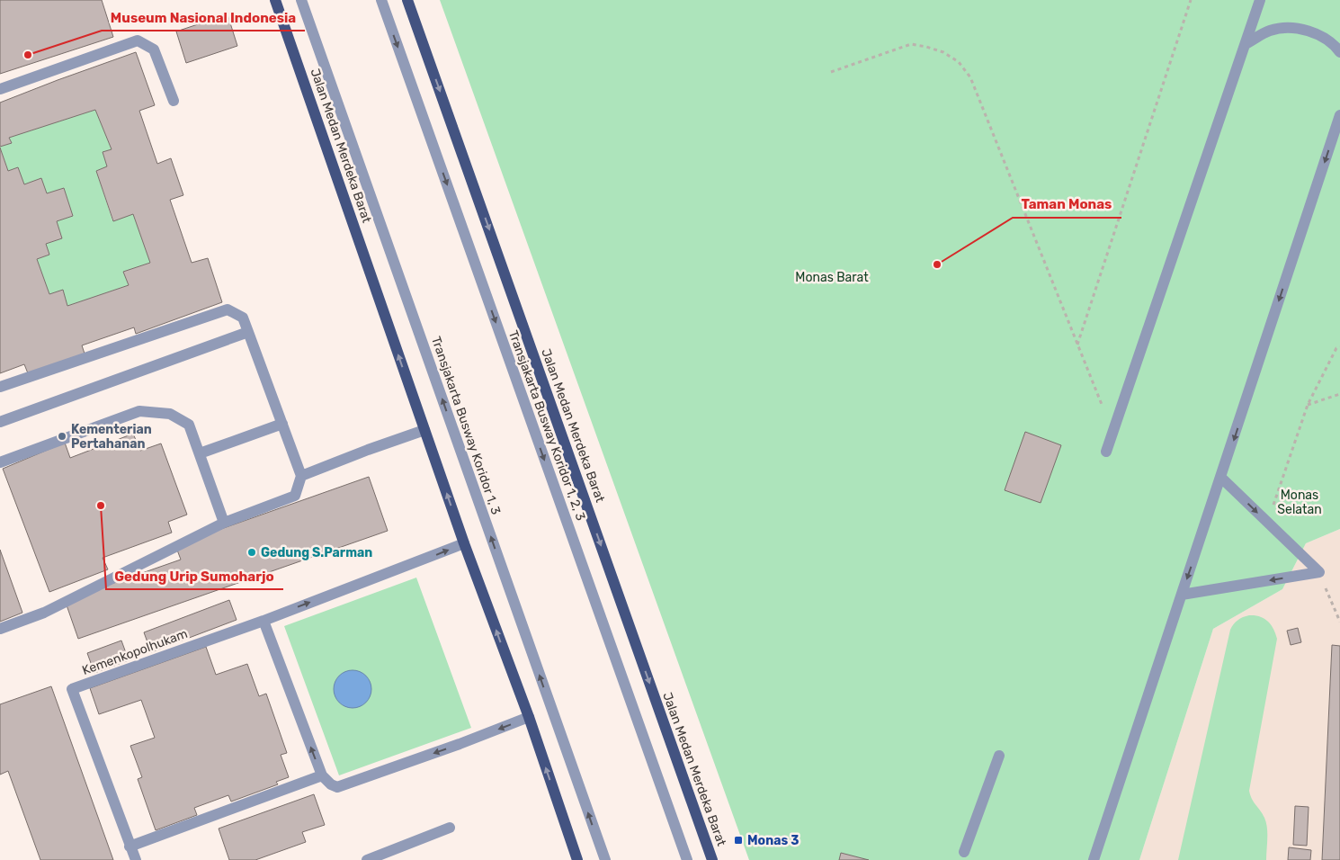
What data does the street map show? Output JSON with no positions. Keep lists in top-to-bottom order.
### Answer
{
  "streets": {
    "main road": ["Jalan Medan Merdeka Barat"],
    "street": ["Transjakarta Busway Koridor 1, 3", "Transjakarta Busway Koridor 1, 2, 3", "Kemenkopolhukam"]
  },
  "crossings": [
    ["Jalan Medan Merdeka Barat", "Kemenkopolhukam"]
  ],
  "one_way": ["Transjakarta Busway Koridor 1, 3", "Transjakarta Busway Koridor 1, 2, 3", "Kemenkopolhukam"],
  "parks": ["Monas Barat", "Monas Selatan"],
  "places": {
    "other": [
      "Museum Nasional Indonesia",
      "Taman Monas",
      "Kementerian Pertahanan",
      "Gedung Urip Sumoharjo",
      "Gedung S.Parman"
    ],
    "transit": ["Monas 3"]
  }
}
